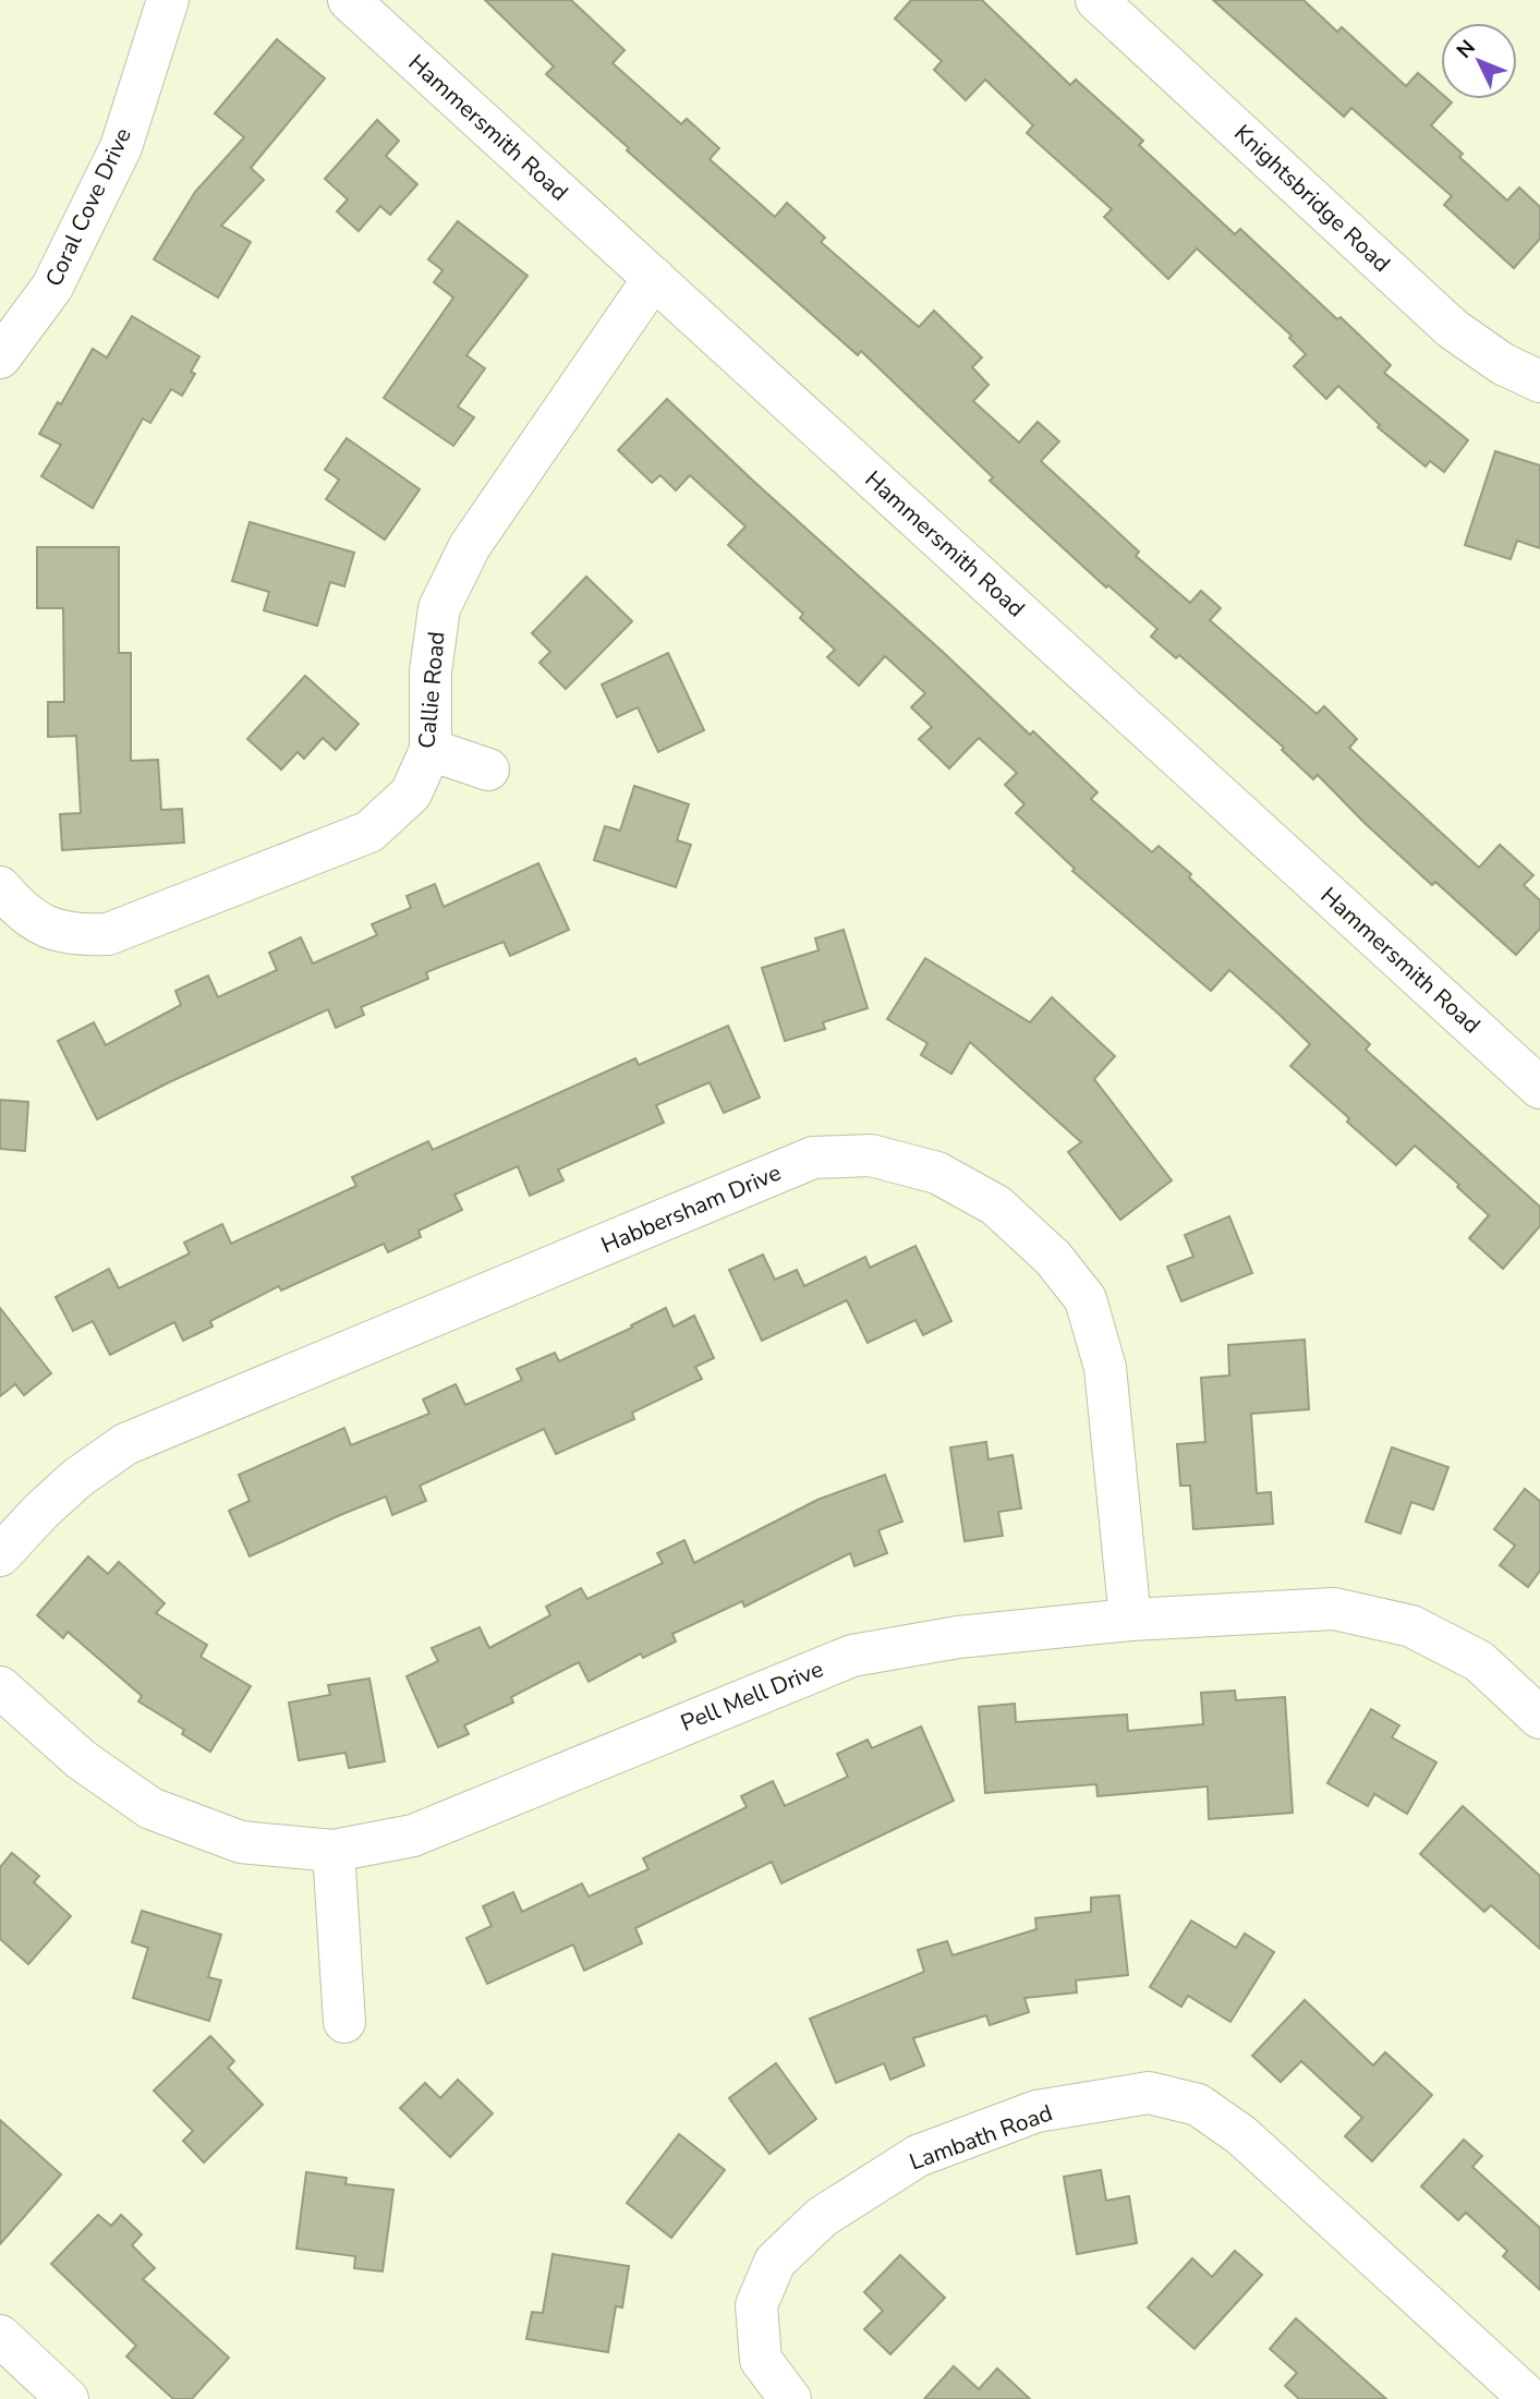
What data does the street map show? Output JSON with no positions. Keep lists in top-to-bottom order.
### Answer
{
  "streets": {
    "street": [
      "Hammersmith Road",
      "Knightsbridge Road",
      "Coral Cove Drive",
      "Callie Road",
      "Habbersham Drive",
      "Pell Mell Drive",
      "Lambath Road"
    ]
  },
  "crossings": [
    ["Hammersmith Road", "Callie Road"],
    ["Habbersham Drive", "Pell Mell Drive"]
  ],
  "north": "top left"
}
